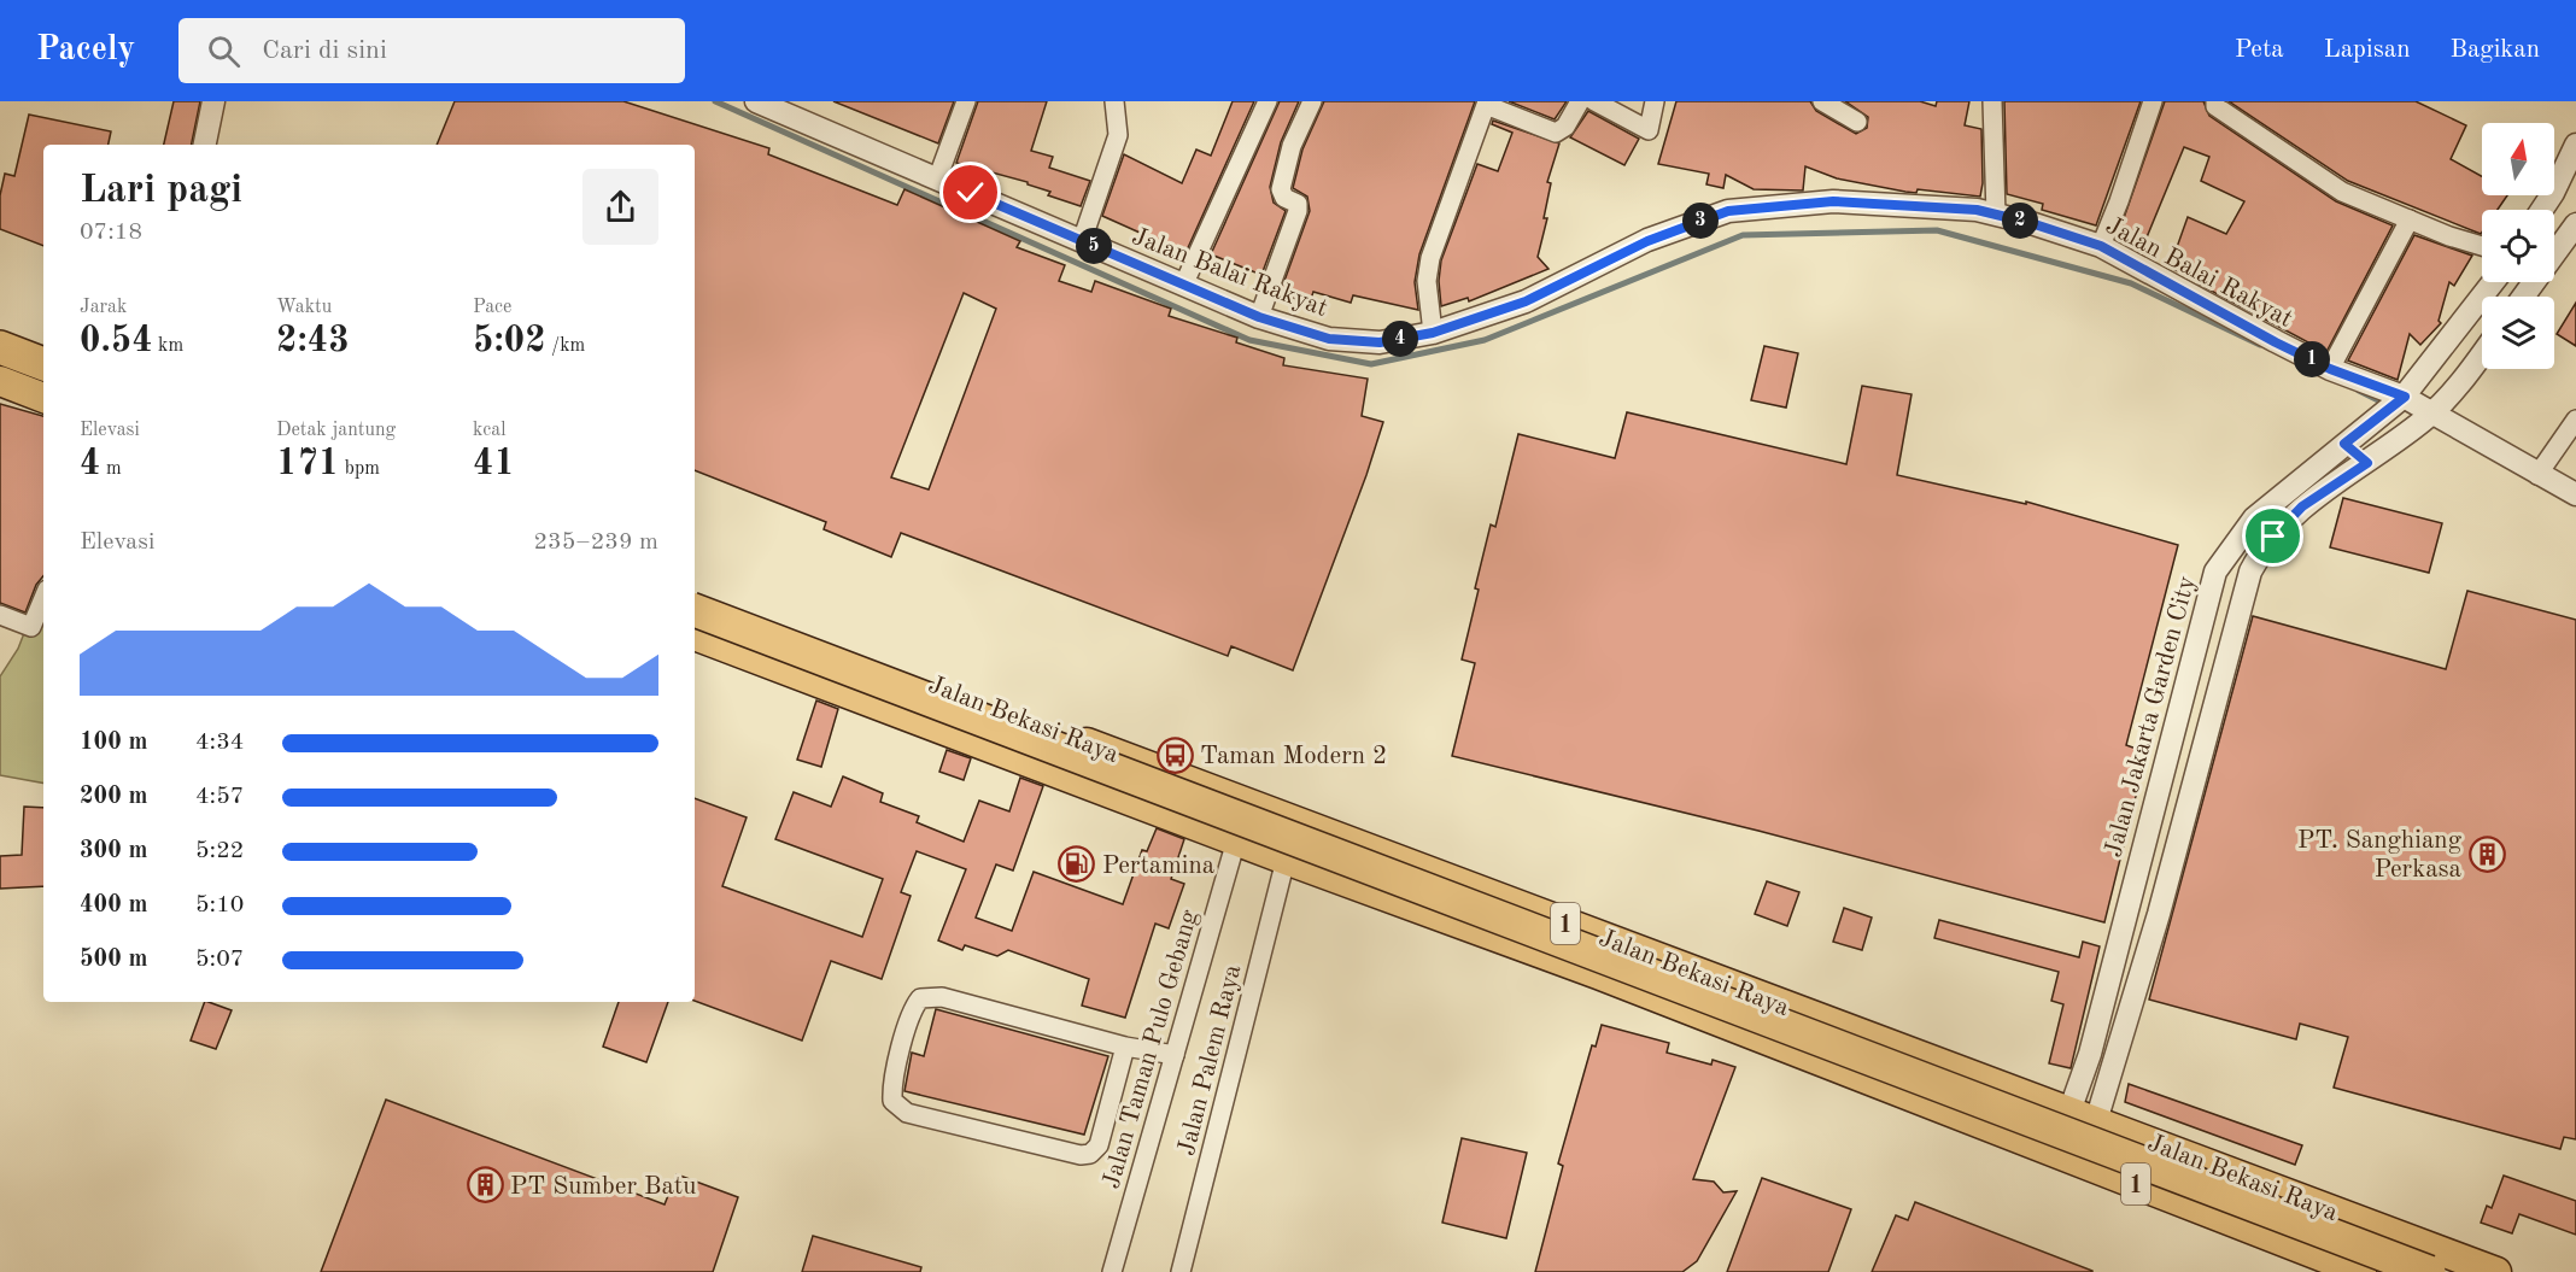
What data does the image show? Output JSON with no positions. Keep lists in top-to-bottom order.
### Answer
{
  "streets": {
    "highway": ["Jalan Bekasi Raya", "1"],
    "street": [
      "Jalan Balai Rakyat",
      "Jalan Jakarta Garden City",
      "Jalan Taman Pulo Gebang",
      "Jalan Palem Raya"
    ]
  },
  "crossings": [
    ["Jalan Balai Rakyat", "Jalan Jakarta Garden City"],
    ["Jalan Jakarta Garden City", "Jalan Bekasi Raya"],
    ["Jalan Bekasi Raya", "Jalan Taman Pulo Gebang"],
    ["Jalan Bekasi Raya", "Jalan Palem Raya"]
  ],
  "places": {
    "bus stop": ["Taman Modern 2"],
    "building": ["PT. Sanghiang Perkasa", "PT Sumber Batu"],
    "fuel station": ["Pertamina"]
  },
  "north": "top",
  "page": {
    "header": "Pacely",
    "search": "Cari di sini",
    "nav": ["Peta", "Lapisan", "Bagikan"],
    "heading": ["Lari pagi", "07:18"],
    "pins": [
      "2",
      "3",
      "5",
      "4",
      "1"
    ],
    "stats": [
      ["Jarak", "0.54 km"],
      ["Waktu", "2:43"],
      ["Pace", "5:02 /km"],
      ["Elevasi", "4 m"],
      ["Detak jantung", "171 bpm"],
      ["kcal", "41"]
    ],
    "chart": ["Elevasi", "235–239 m"],
    "list": [
      {
        "name": "100 m",
        "note": "4:34"
      },
      {
        "name": "200 m",
        "note": "4:57"
      },
      {
        "name": "300 m",
        "note": "5:22"
      },
      {
        "name": "400 m",
        "note": "5:10"
      },
      {
        "name": "500 m",
        "note": "5:07"
      }
    ]
  }
}
